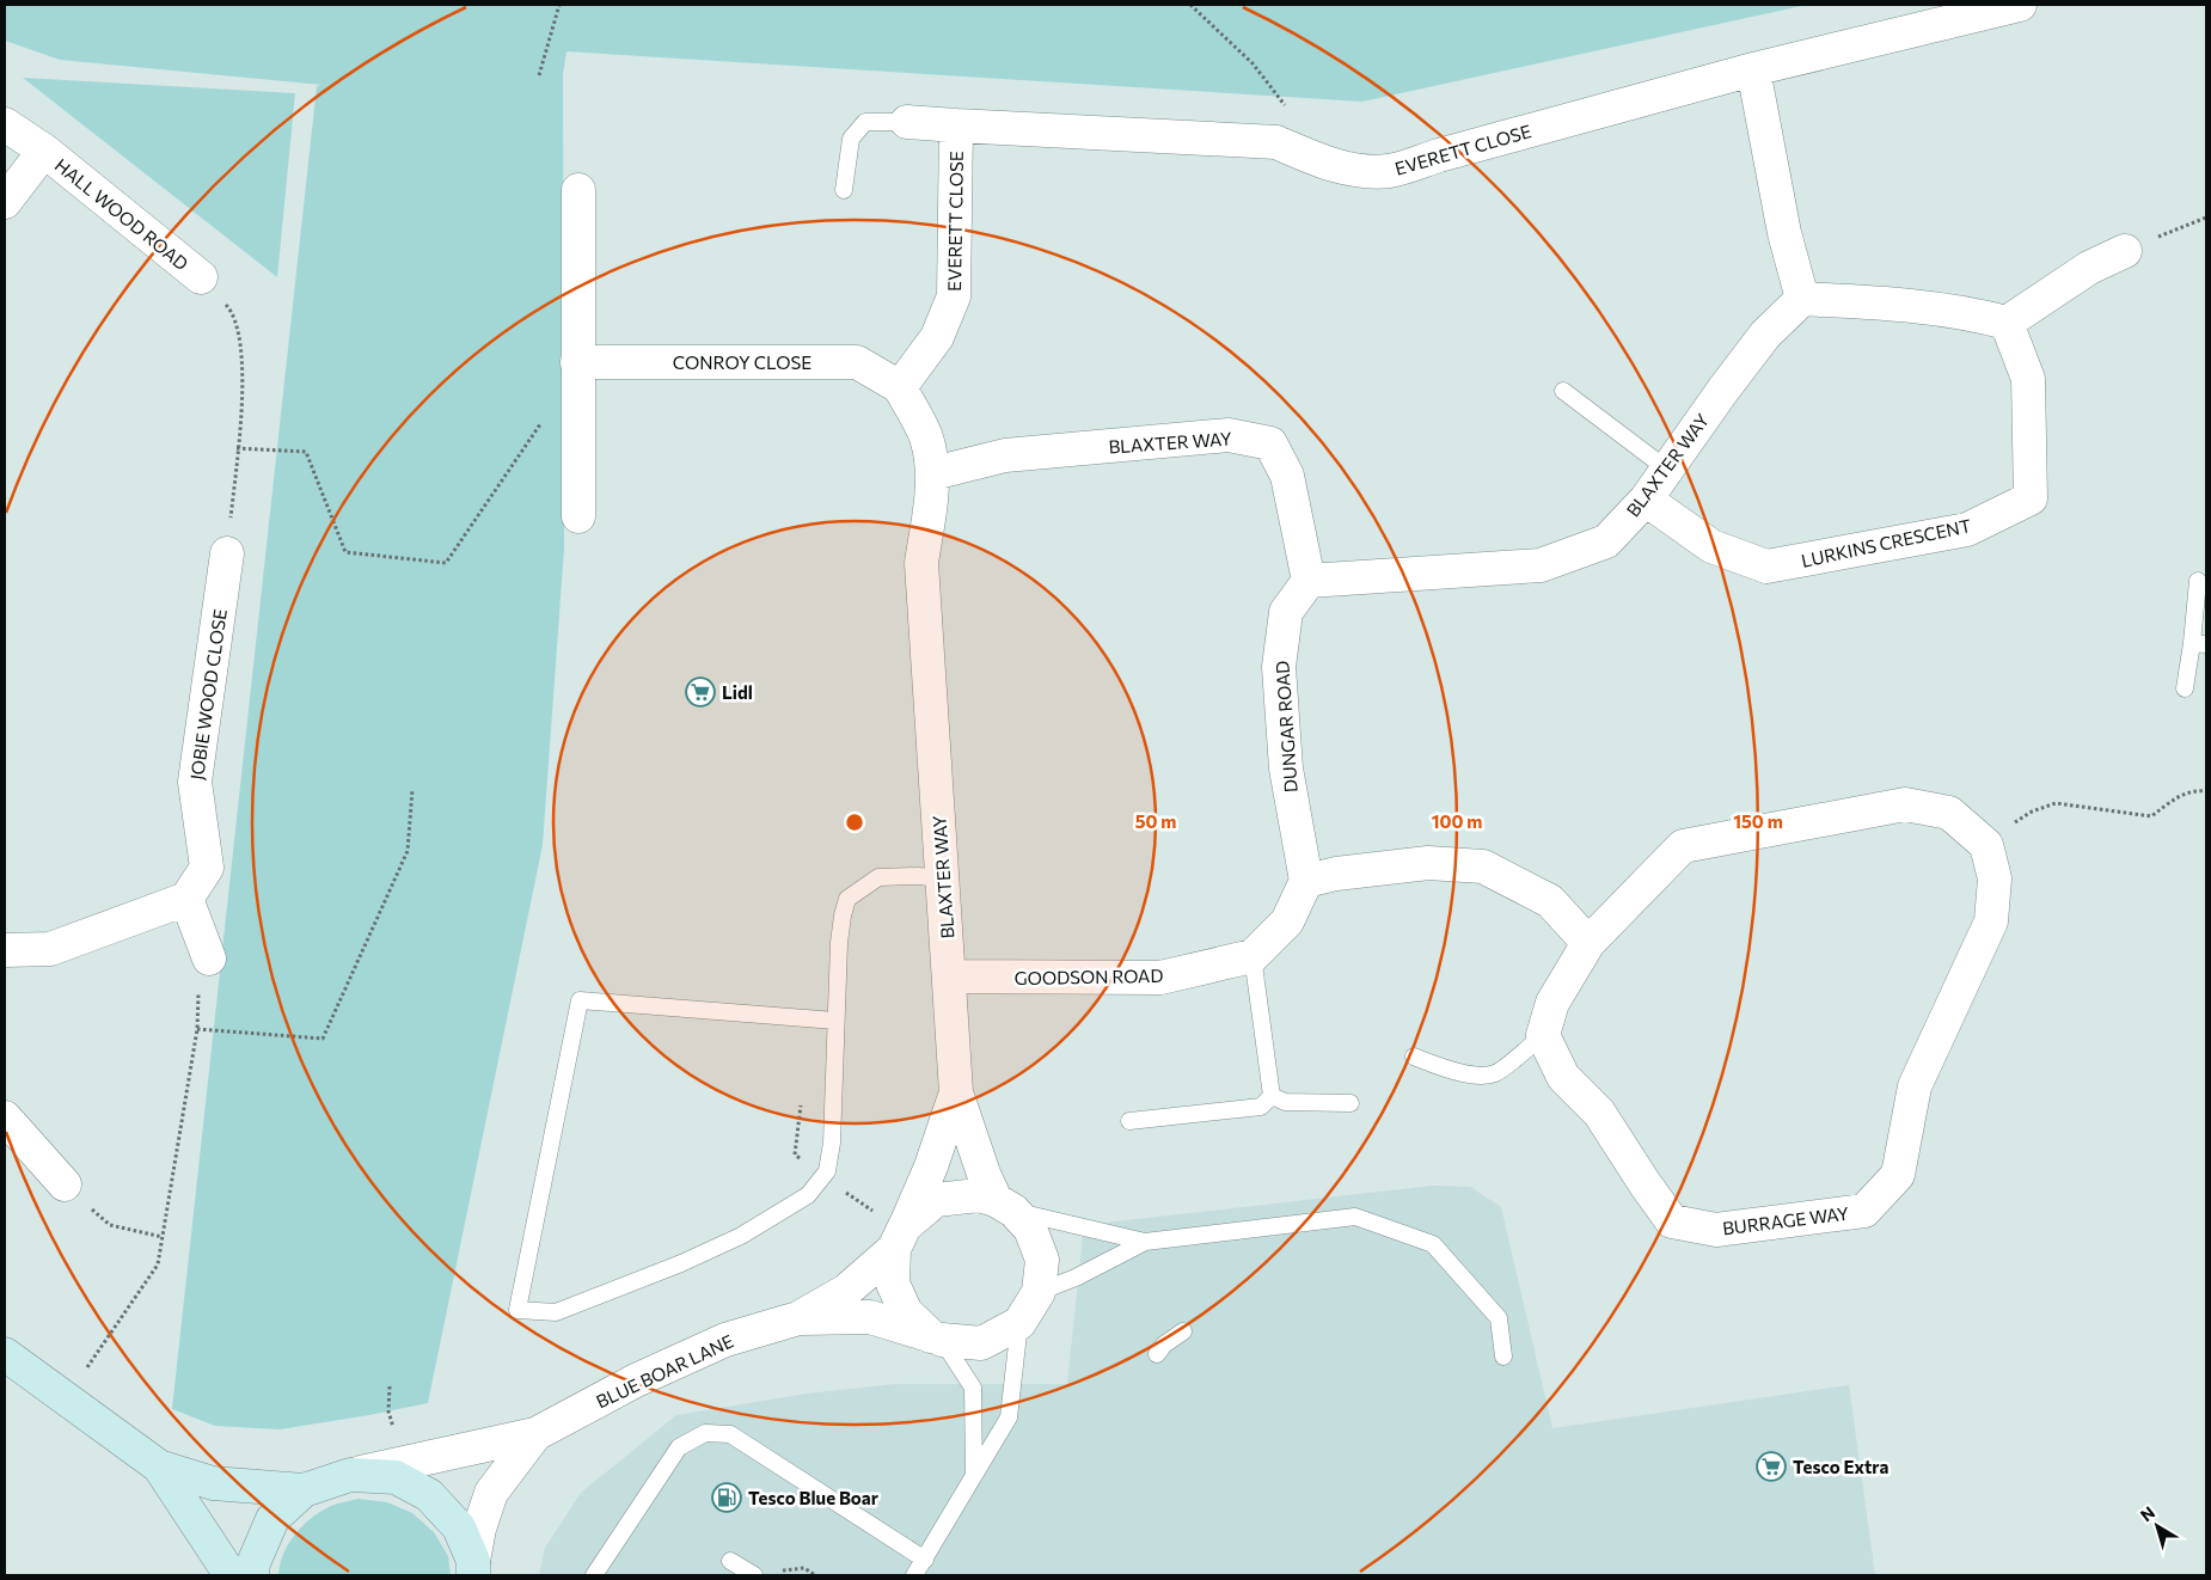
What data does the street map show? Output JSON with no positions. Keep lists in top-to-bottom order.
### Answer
{
  "streets": {
    "street": [
      "EVERETT CLOSE",
      "HALL WOOD ROAD",
      "CONROY CLOSE",
      "BLAXTER WAY",
      "LURKINS CRESCENT",
      "JOBIE WOOD CLOSE",
      "DUNGAR ROAD",
      "GOODSON ROAD",
      "BURRAGE WAY",
      "BLUE BOAR LANE"
    ]
  },
  "crossings": [
    ["EVERETT CLOSE", "CONROY CLOSE"],
    ["BLAXTER WAY", "LURKINS CRESCENT"],
    ["BLAXTER WAY", "DUNGAR ROAD"],
    ["BLAXTER WAY", "GOODSON ROAD"],
    ["BLAXTER WAY", "BLUE BOAR LANE"]
  ],
  "places": {
    "supermarket": ["Lidl", "Tesco Extra"],
    "fuel station": ["Tesco Blue Boar"]
  },
  "north": "top left",
  "rings": ["50 m", "100 m", "150 m"]
}
